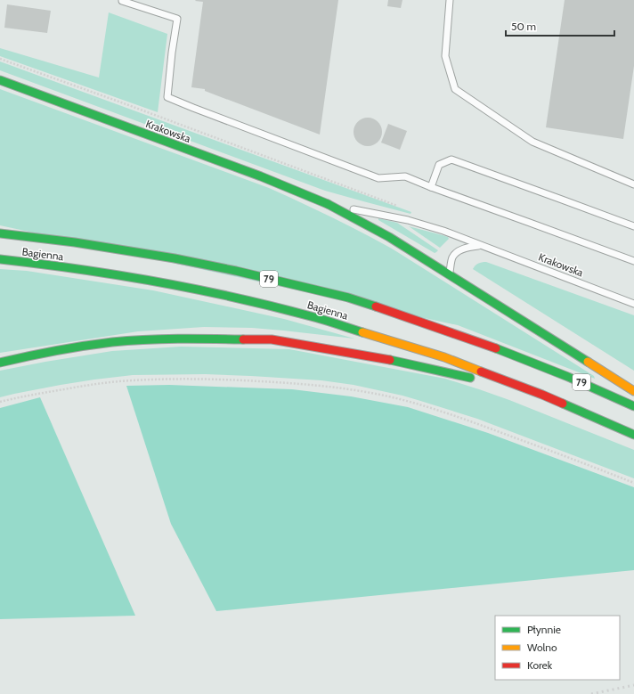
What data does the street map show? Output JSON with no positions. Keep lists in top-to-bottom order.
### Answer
{
  "streets": {
    "main road": ["Krakowska", "Bagienna", "79"]
  },
  "legend": ["Płynnie", "Wolno", "Korek"],
  "scale_bar": "50 m"
}
